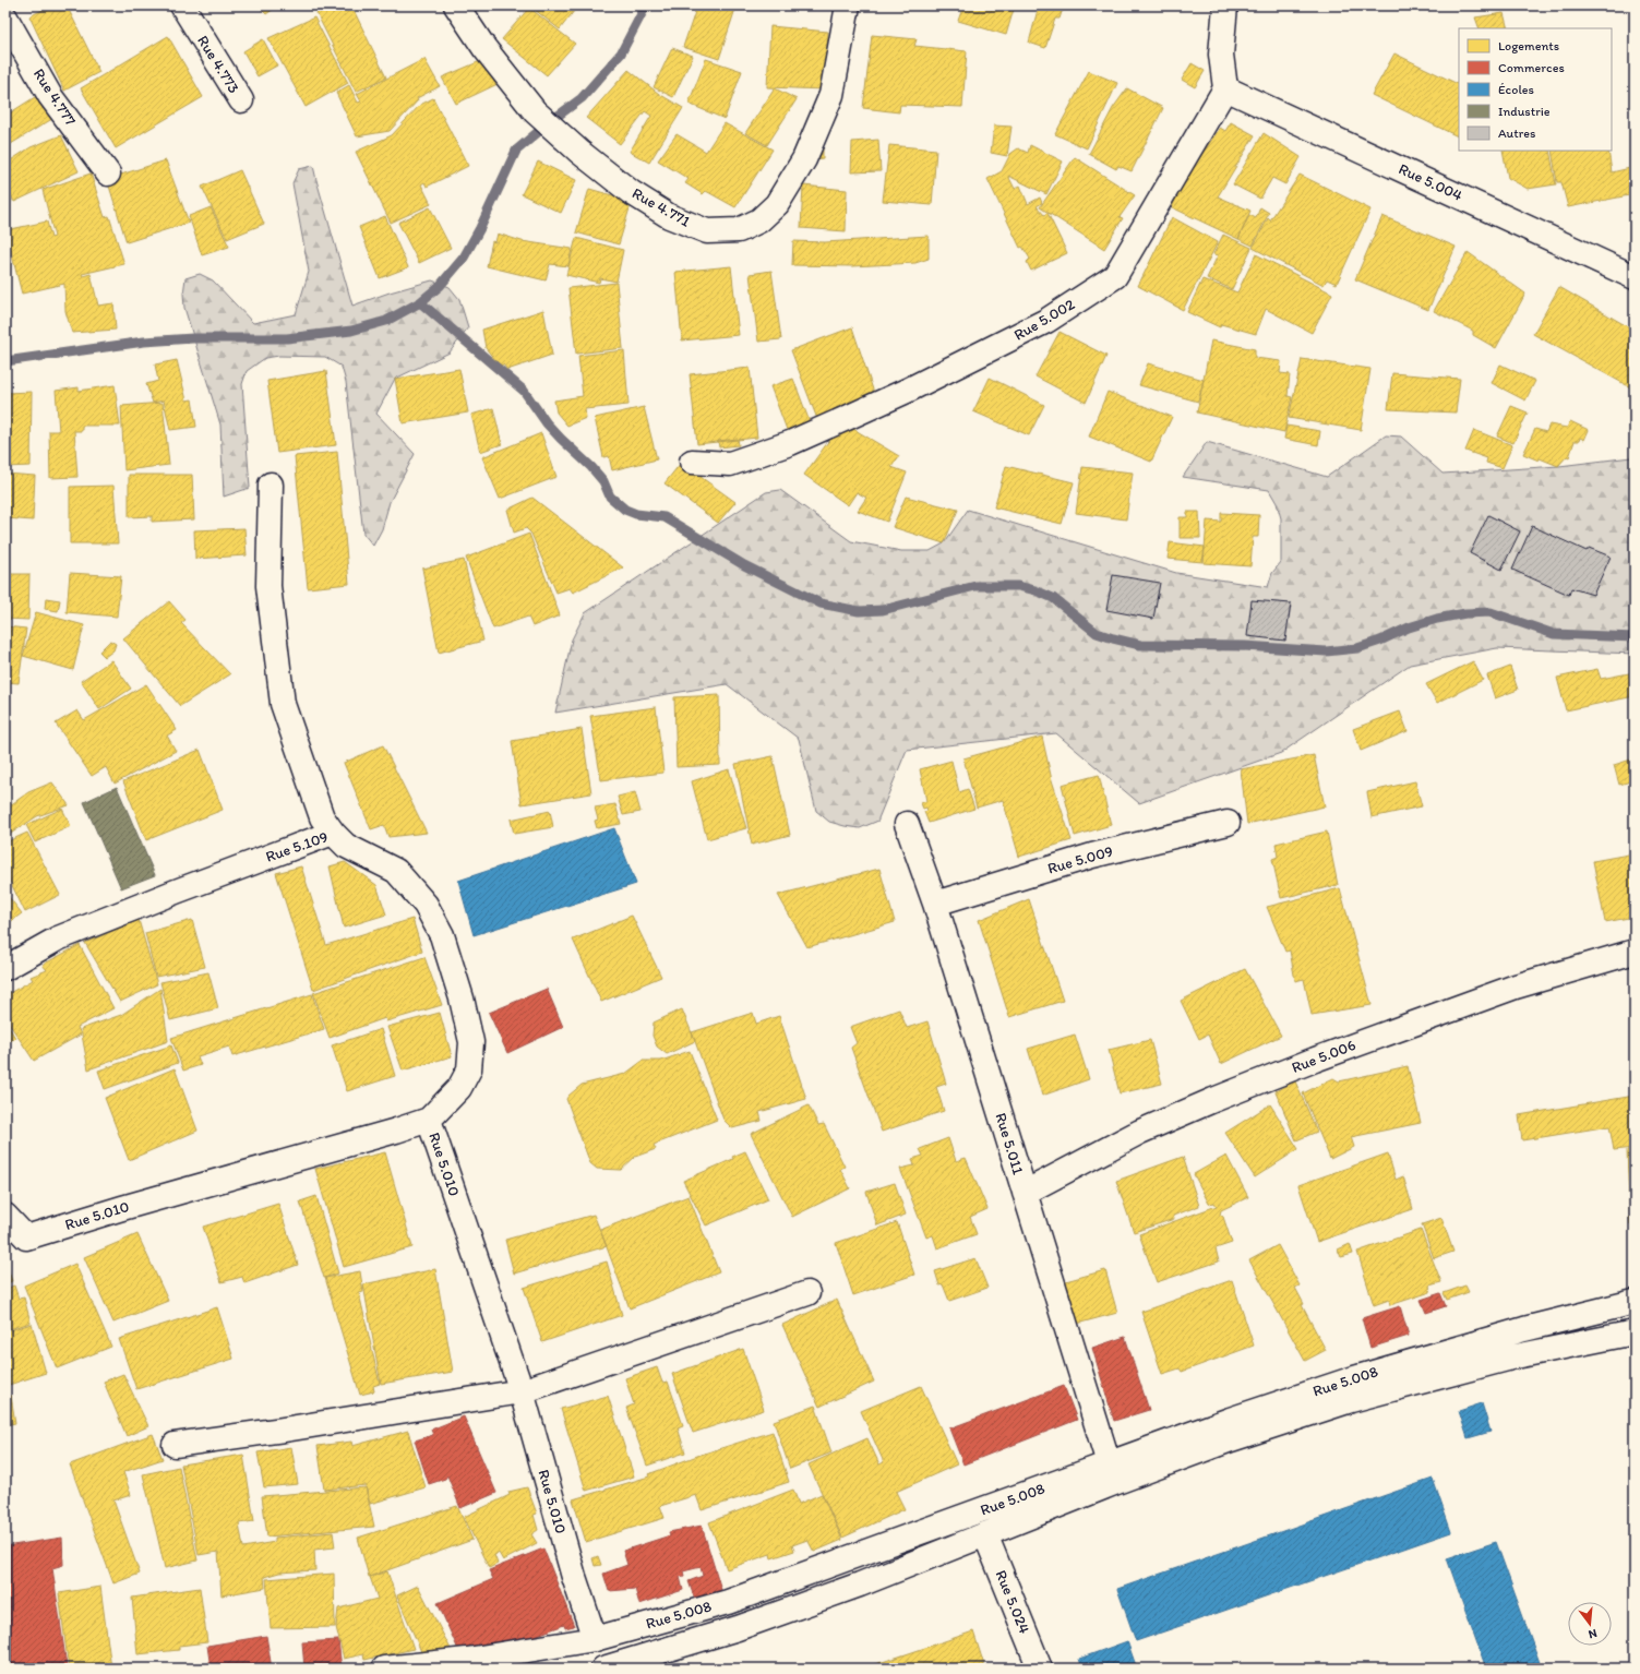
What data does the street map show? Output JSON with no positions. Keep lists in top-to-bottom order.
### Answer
{
  "streets": {
    "street": [
      "Rue 4.773",
      "Rue 4.777",
      "Rue 5.004",
      "Rue 4.771",
      "Rue 5.002",
      "Rue 5.109",
      "Rue 5.009",
      "Rue 5.006",
      "Rue 5.011",
      "Rue 5.010",
      "Rue 5.008",
      "Rue 5.024"
    ]
  },
  "crossings": [
    ["Rue 5.004", "Rue 5.002"],
    ["Rue 5.109", "Rue 5.010"],
    ["Rue 5.009", "Rue 5.011"],
    ["Rue 5.006", "Rue 5.011"],
    ["Rue 5.011", "Rue 5.008"],
    ["Rue 5.010", "Rue 5.008"],
    ["Rue 5.008", "Rue 5.024"]
  ],
  "legend": [
    "Logements",
    "Commerces",
    "Écoles",
    "Industrie",
    "Autres"
  ],
  "north": "bottom"
}
